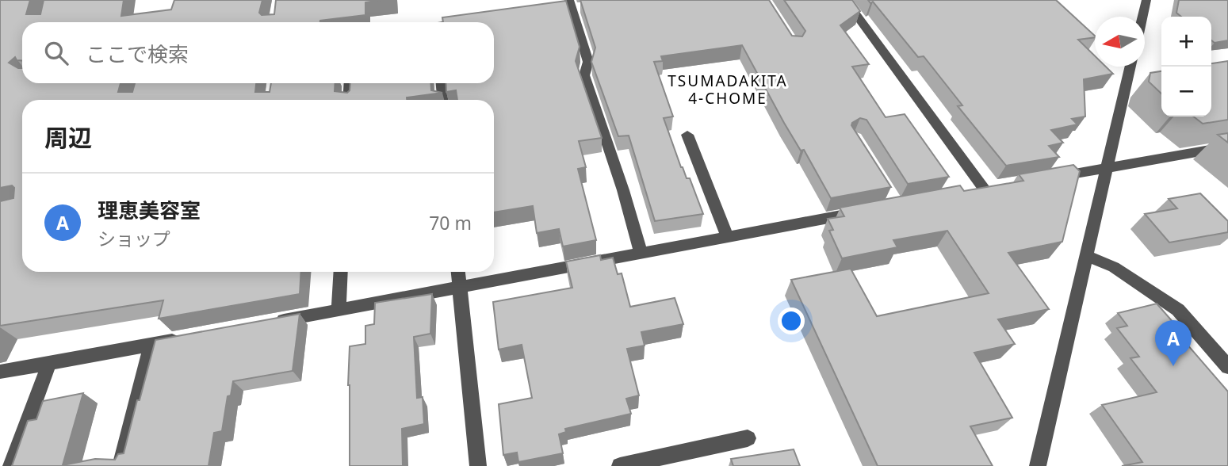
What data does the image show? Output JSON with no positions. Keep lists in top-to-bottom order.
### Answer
{
  "districts": ["TSUMADAKITA 4-CHOME"],
  "north": "left",
  "page": {
    "map_buttons": ["+", "−"],
    "search": "ここで検索",
    "heading": "周辺",
    "list": [
      {
        "mark": "A",
        "name": "理恵美容室",
        "note": "ショップ",
        "value": "70 m"
      }
    ],
    "pins": "A"
  }
}
